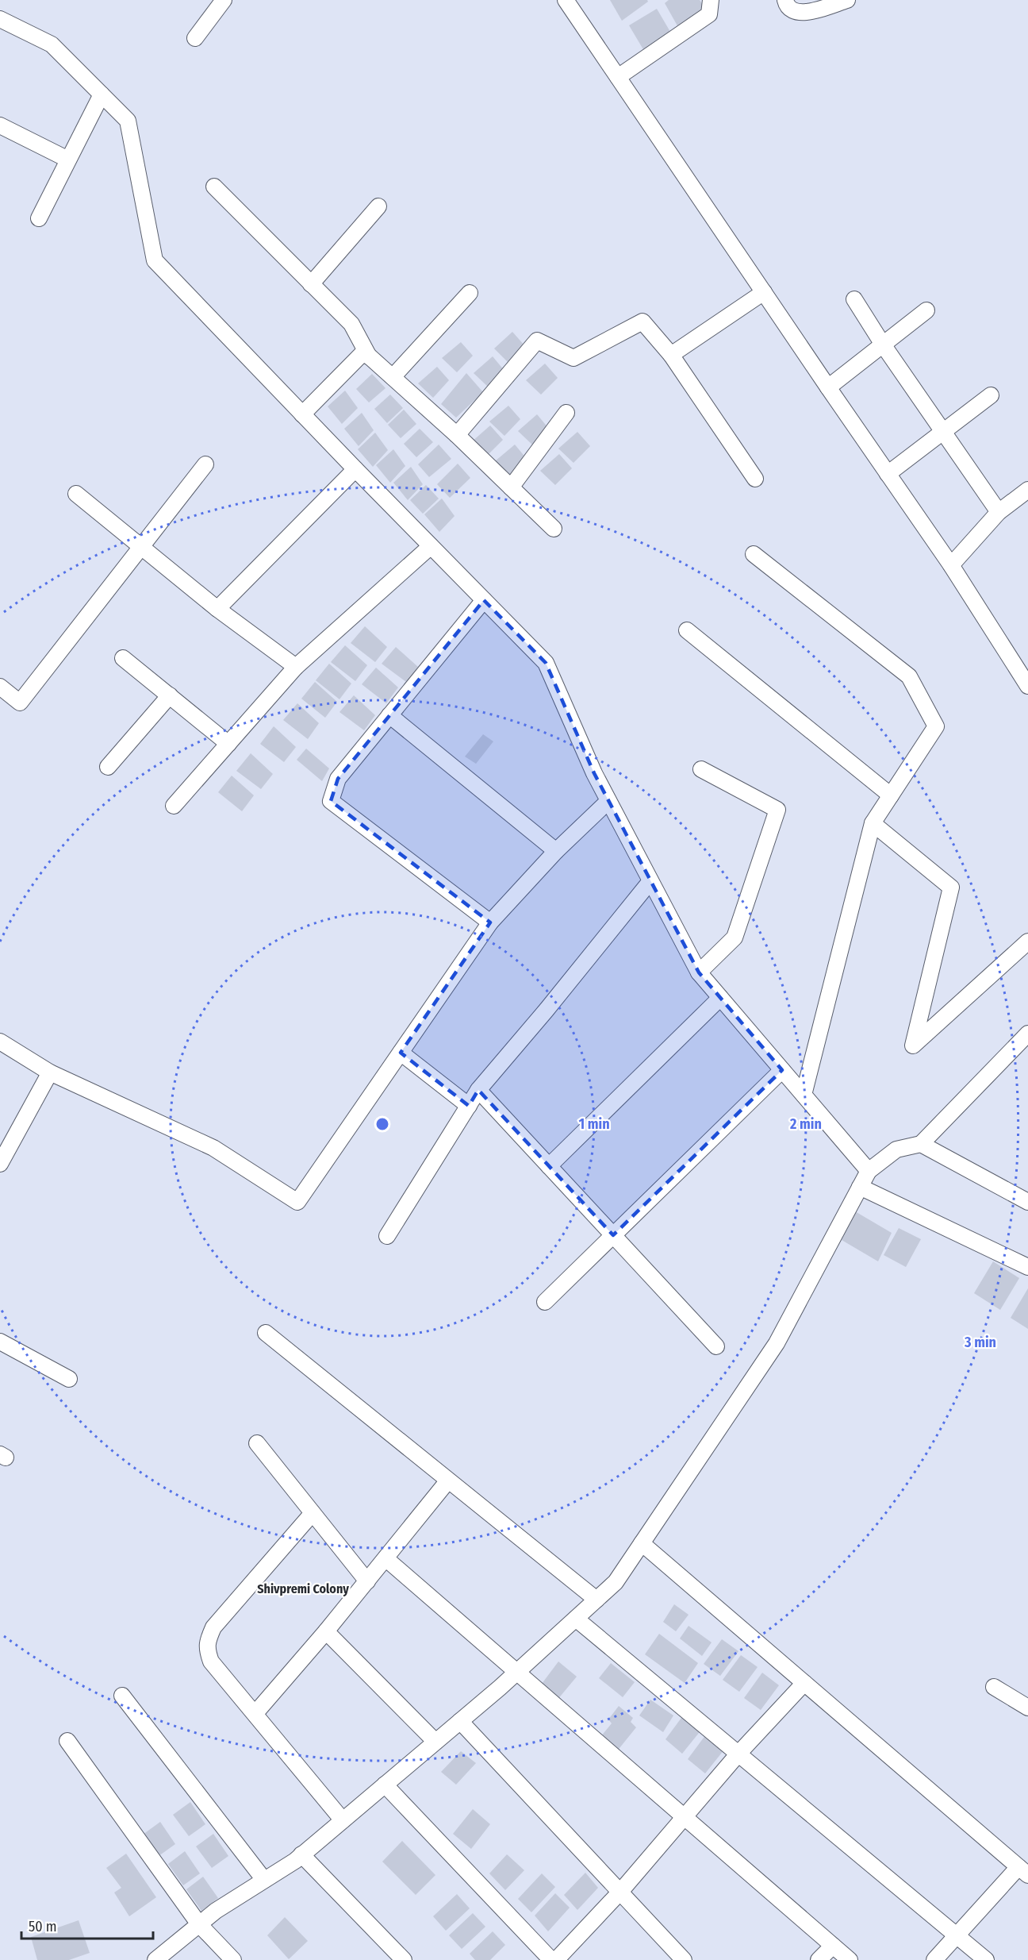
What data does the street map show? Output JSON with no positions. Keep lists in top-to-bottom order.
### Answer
{
  "districts": ["Shivpremi Colony"],
  "scale_bar": "50 m",
  "rings": ["1 min", "2 min", "3 min"]
}
